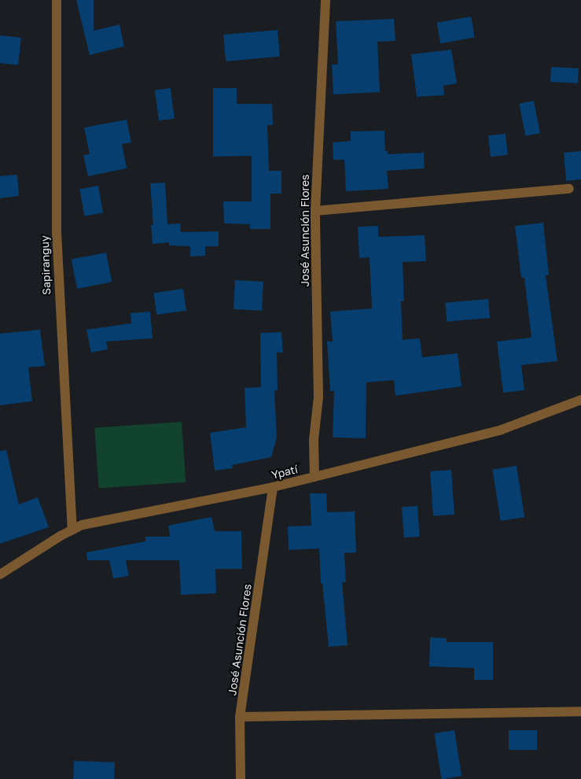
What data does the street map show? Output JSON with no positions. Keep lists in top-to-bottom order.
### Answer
{
  "streets": {
    "street": ["José Asunción Flores", "Sapiranguy", "Ypatí"]
  },
  "crossings": [
    ["José Asunción Flores", "Ypatí"],
    ["Sapiranguy", "Ypatí"]
  ]
}
